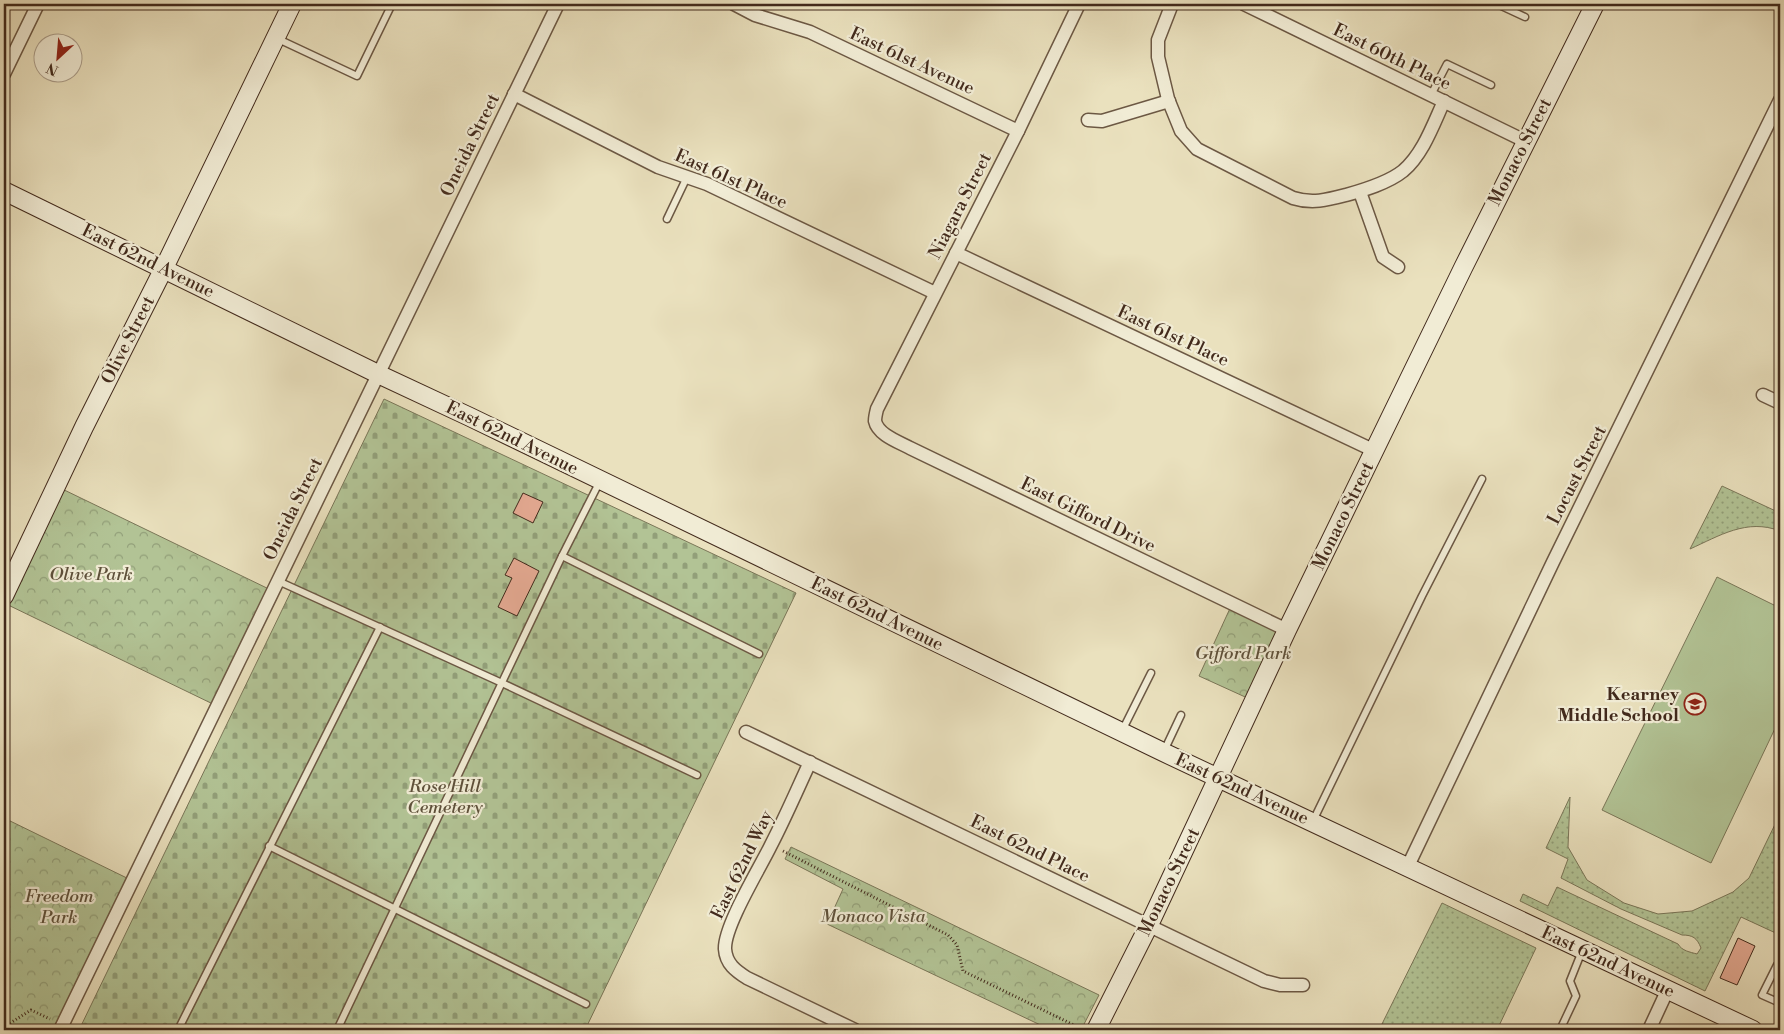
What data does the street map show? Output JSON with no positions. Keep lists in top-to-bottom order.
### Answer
{
  "streets": {
    "street": [
      "East 60th Place",
      "East 61st Avenue",
      "Oneida Street",
      "Monaco Street",
      "East 61st Place",
      "Niagara Street",
      "East 62nd Avenue",
      "Olive Street",
      "Locust Street",
      "East Gifford Drive",
      "East 62nd Place",
      "East 62nd Way"
    ]
  },
  "crossings": [
    ["East 60th Place", "Monaco Street"],
    ["East 61st Avenue", "Niagara Street"],
    ["Oneida Street", "East 61st Place"],
    ["Oneida Street", "East 62nd Avenue"],
    ["Monaco Street", "East 61st Place"],
    ["Monaco Street", "East 62nd Avenue"],
    ["Monaco Street", "East Gifford Drive"],
    ["Monaco Street", "East 62nd Place"],
    ["East 61st Place", "Niagara Street"],
    ["Niagara Street", "East Gifford Drive"],
    ["East 62nd Avenue", "Olive Street"],
    ["East 62nd Avenue", "Locust Street"],
    ["East 62nd Place", "East 62nd Way"]
  ],
  "parks": [
    "Olive Park",
    "Gifford Park",
    "Rose Hill Cemetery",
    "Freedom Park",
    "Monaco Vista"
  ],
  "places": {
    "school or university": ["Kearney Middle School"]
  },
  "north": "bottom left"
}
